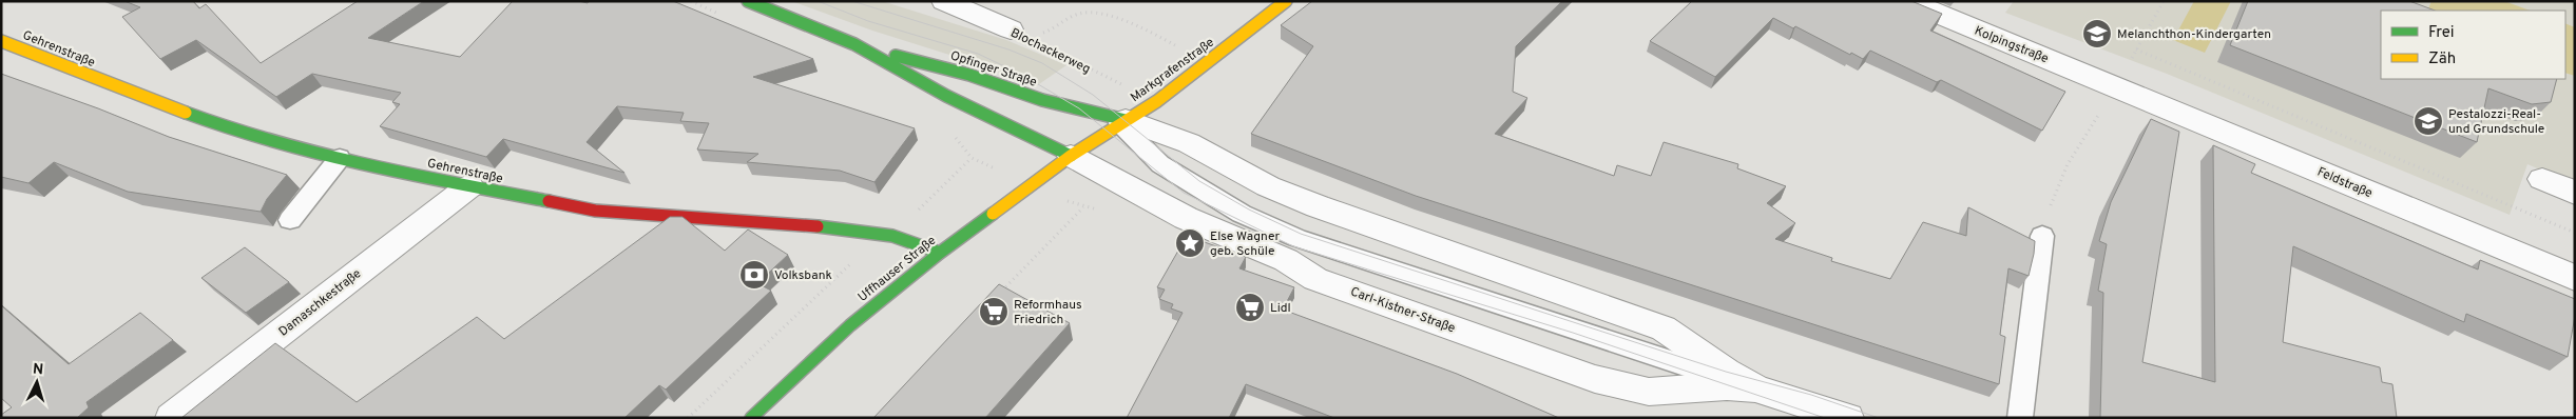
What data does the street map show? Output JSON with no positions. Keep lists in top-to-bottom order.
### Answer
{
  "streets": {
    "street": [
      "Kolpingstraße",
      "Gehrenstraße",
      "Blochackerweg",
      "Opfinger Straße",
      "Markgrafenstraße",
      "Feldstraße",
      "Uffhauser Straße",
      "Damaschkestraße",
      "Carl-Kistner-Straße"
    ]
  },
  "crossings": [
    ["Kolpingstraße", "Feldstraße"],
    ["Gehrenstraße", "Uffhauser Straße"],
    ["Gehrenstraße", "Damaschkestraße"],
    ["Blochackerweg", "Markgrafenstraße"],
    ["Opfinger Straße", "Markgrafenstraße"],
    ["Opfinger Straße", "Uffhauser Straße"],
    ["Opfinger Straße", "Carl-Kistner-Straße"],
    ["Markgrafenstraße", "Uffhauser Straße"],
    ["Markgrafenstraße", "Carl-Kistner-Straße"],
    ["Uffhauser Straße", "Carl-Kistner-Straße"]
  ],
  "places": {
    "school or university": ["Melanchthon-Kindergarten", "Pestalozzi-Real- und Grundschule"],
    "place": ["Else Wagner geb. Schüle"],
    "bank": ["Volksbank"],
    "supermarket": ["Lidl", "Reformhaus Friedrich"]
  },
  "legend": ["Frei", "Zäh"],
  "north": "top"
}
